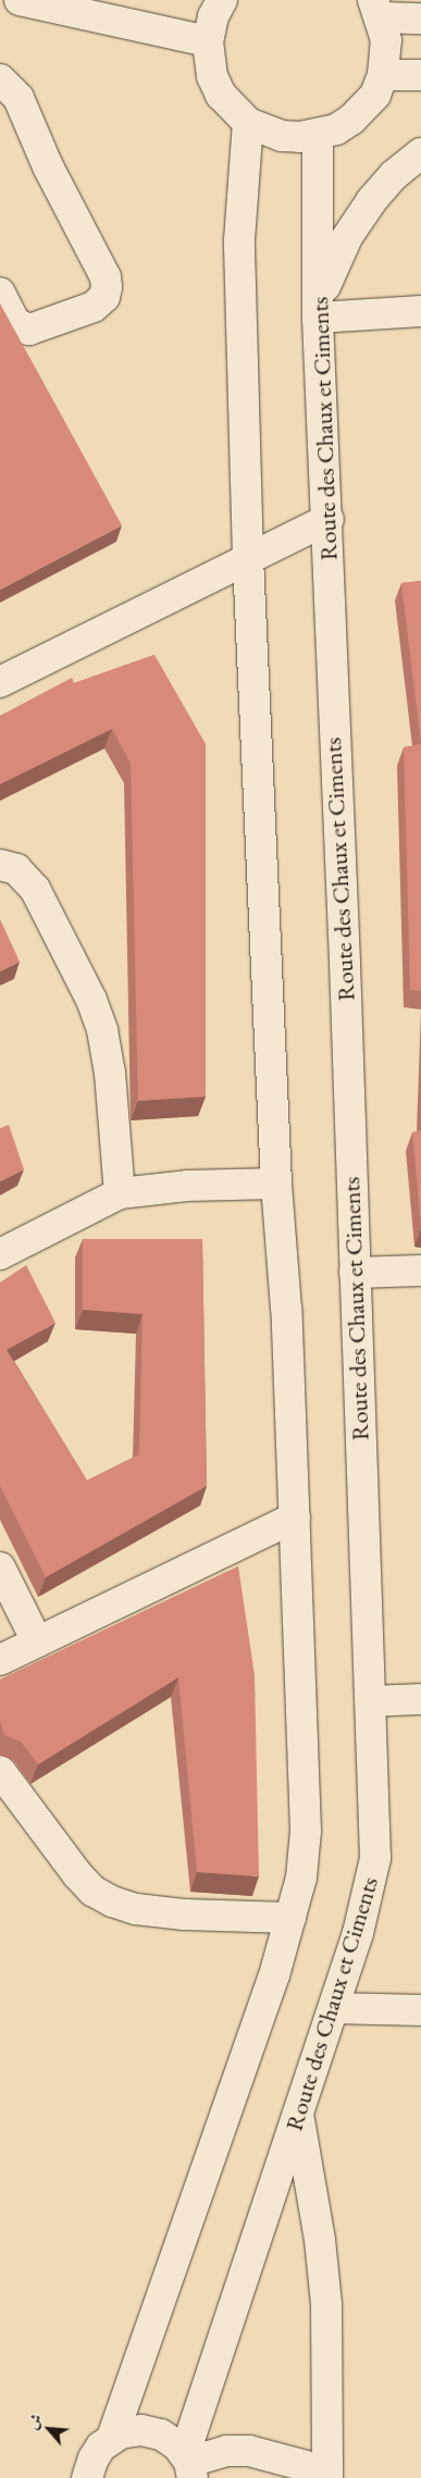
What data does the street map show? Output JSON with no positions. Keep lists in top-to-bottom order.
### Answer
{
  "streets": {
    "street": ["Route des Chaux et Ciments"]
  },
  "north": "top left"
}
